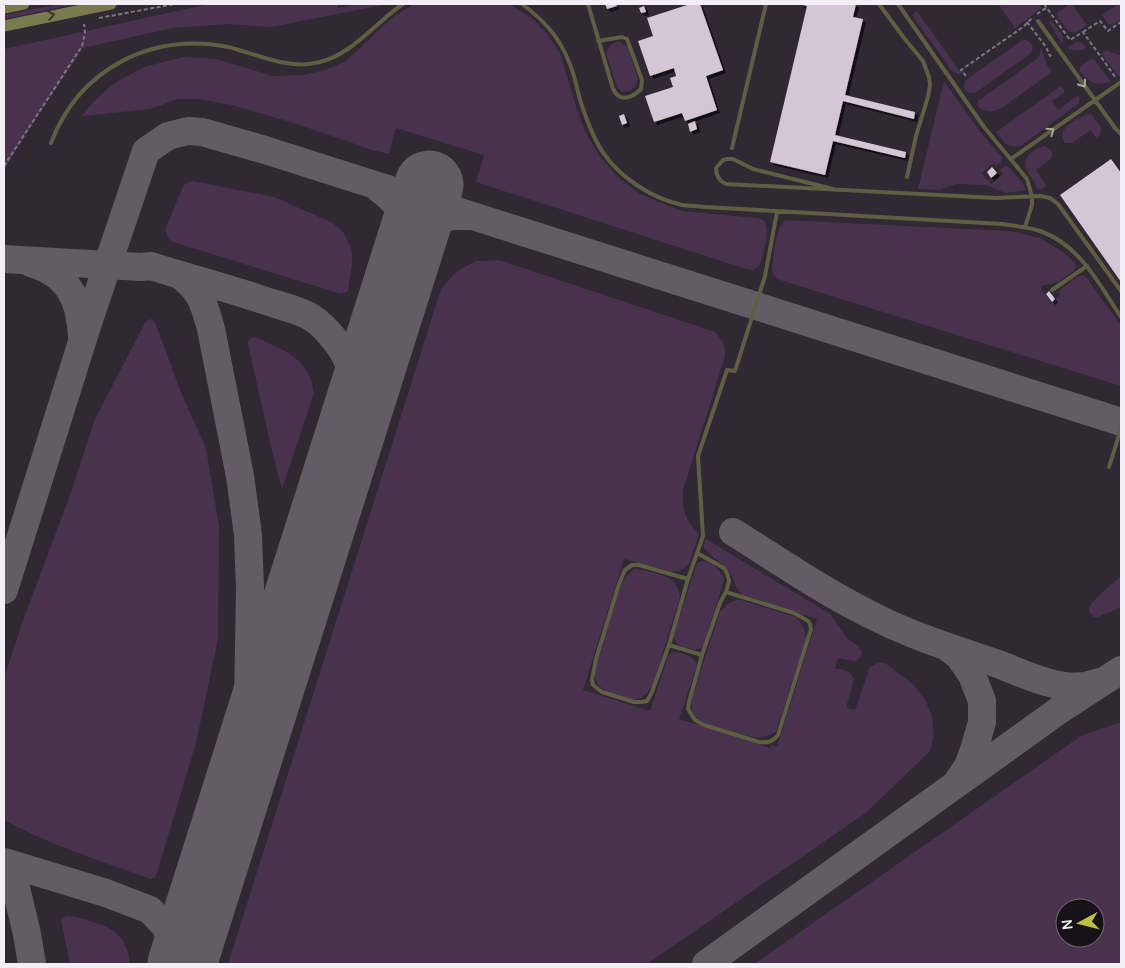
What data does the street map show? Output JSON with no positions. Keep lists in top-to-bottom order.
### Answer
{
  "north": "left"
}
